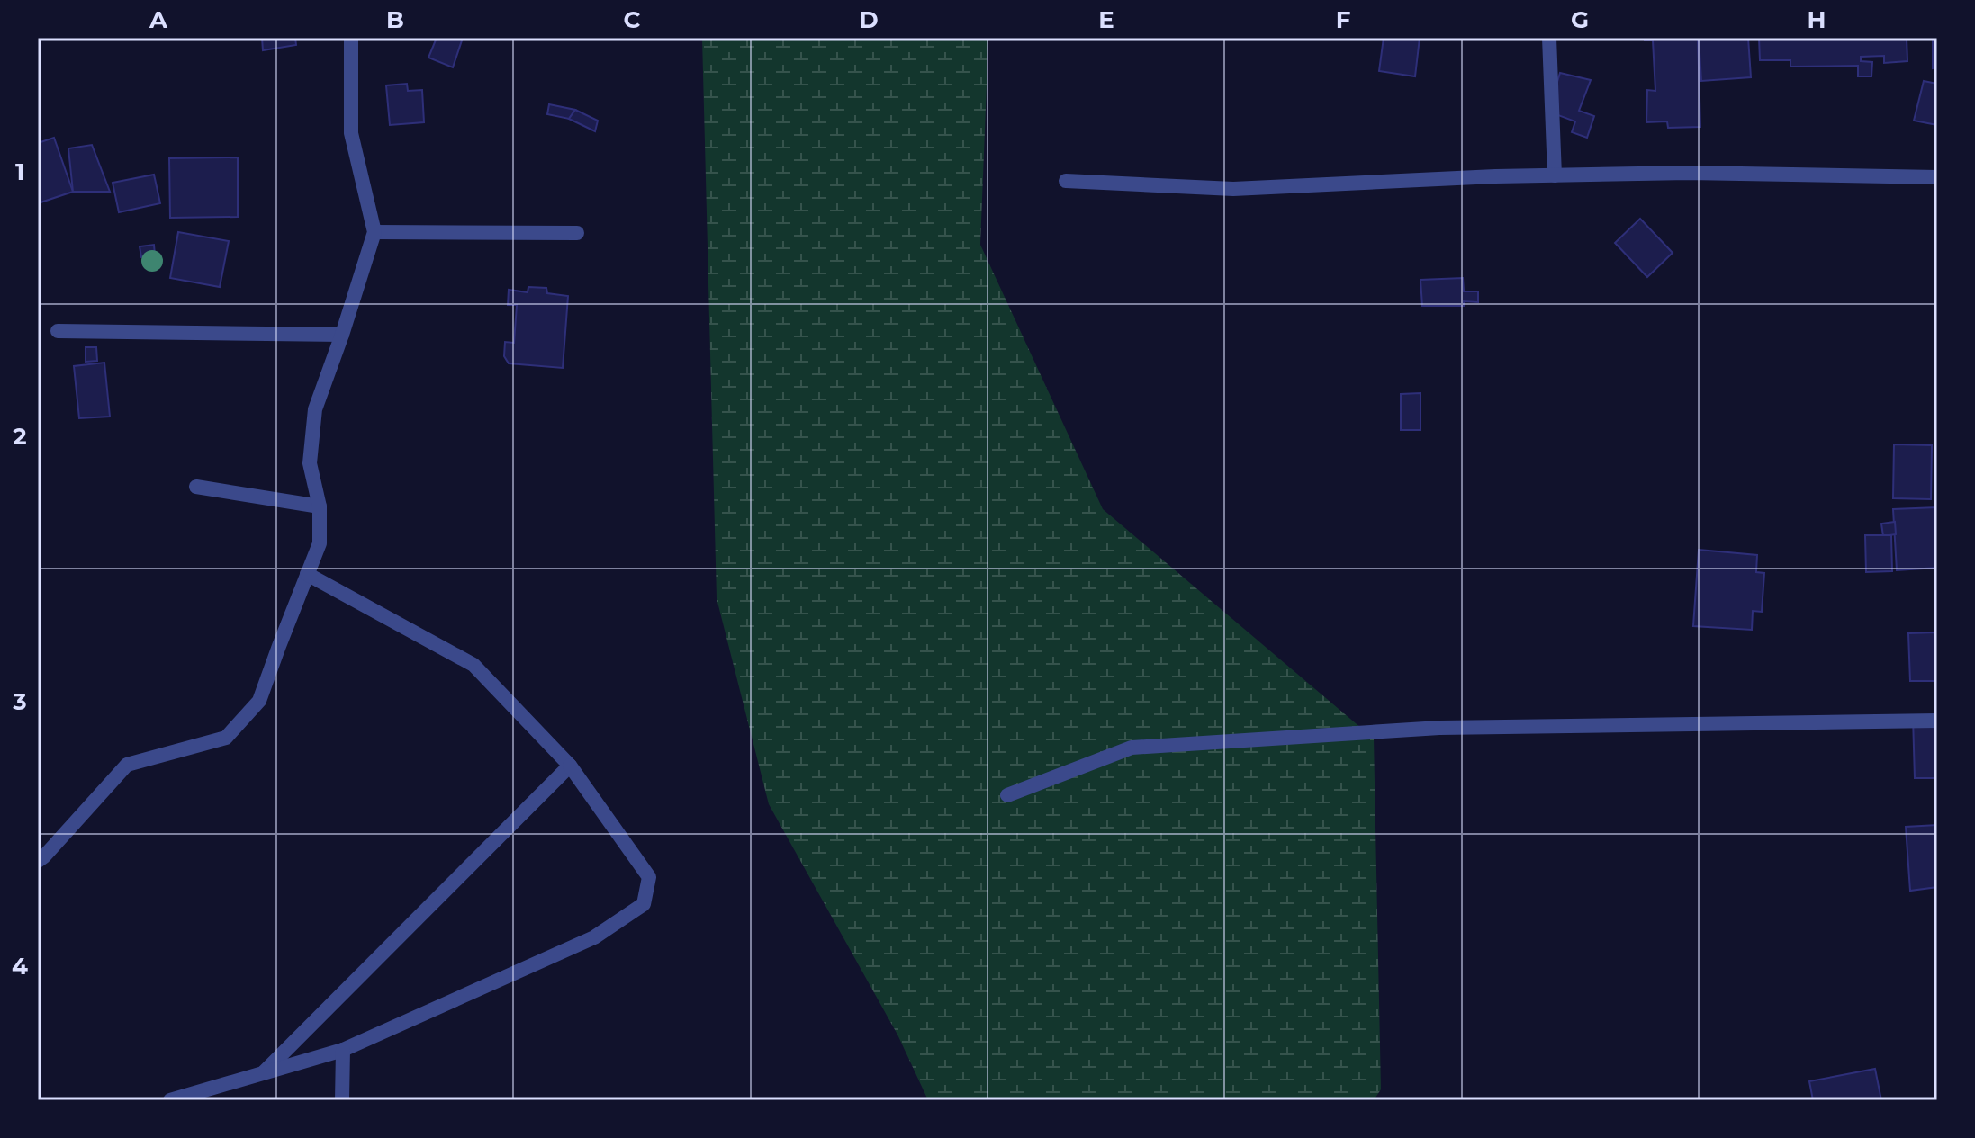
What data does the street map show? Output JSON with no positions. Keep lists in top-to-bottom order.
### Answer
{
  "grid": {
    "columns": [
      "A",
      "B",
      "C",
      "D",
      "E",
      "F",
      "G",
      "H"
    ],
    "rows": [
      "1",
      "2",
      "3",
      "4"
    ]
  }
}
